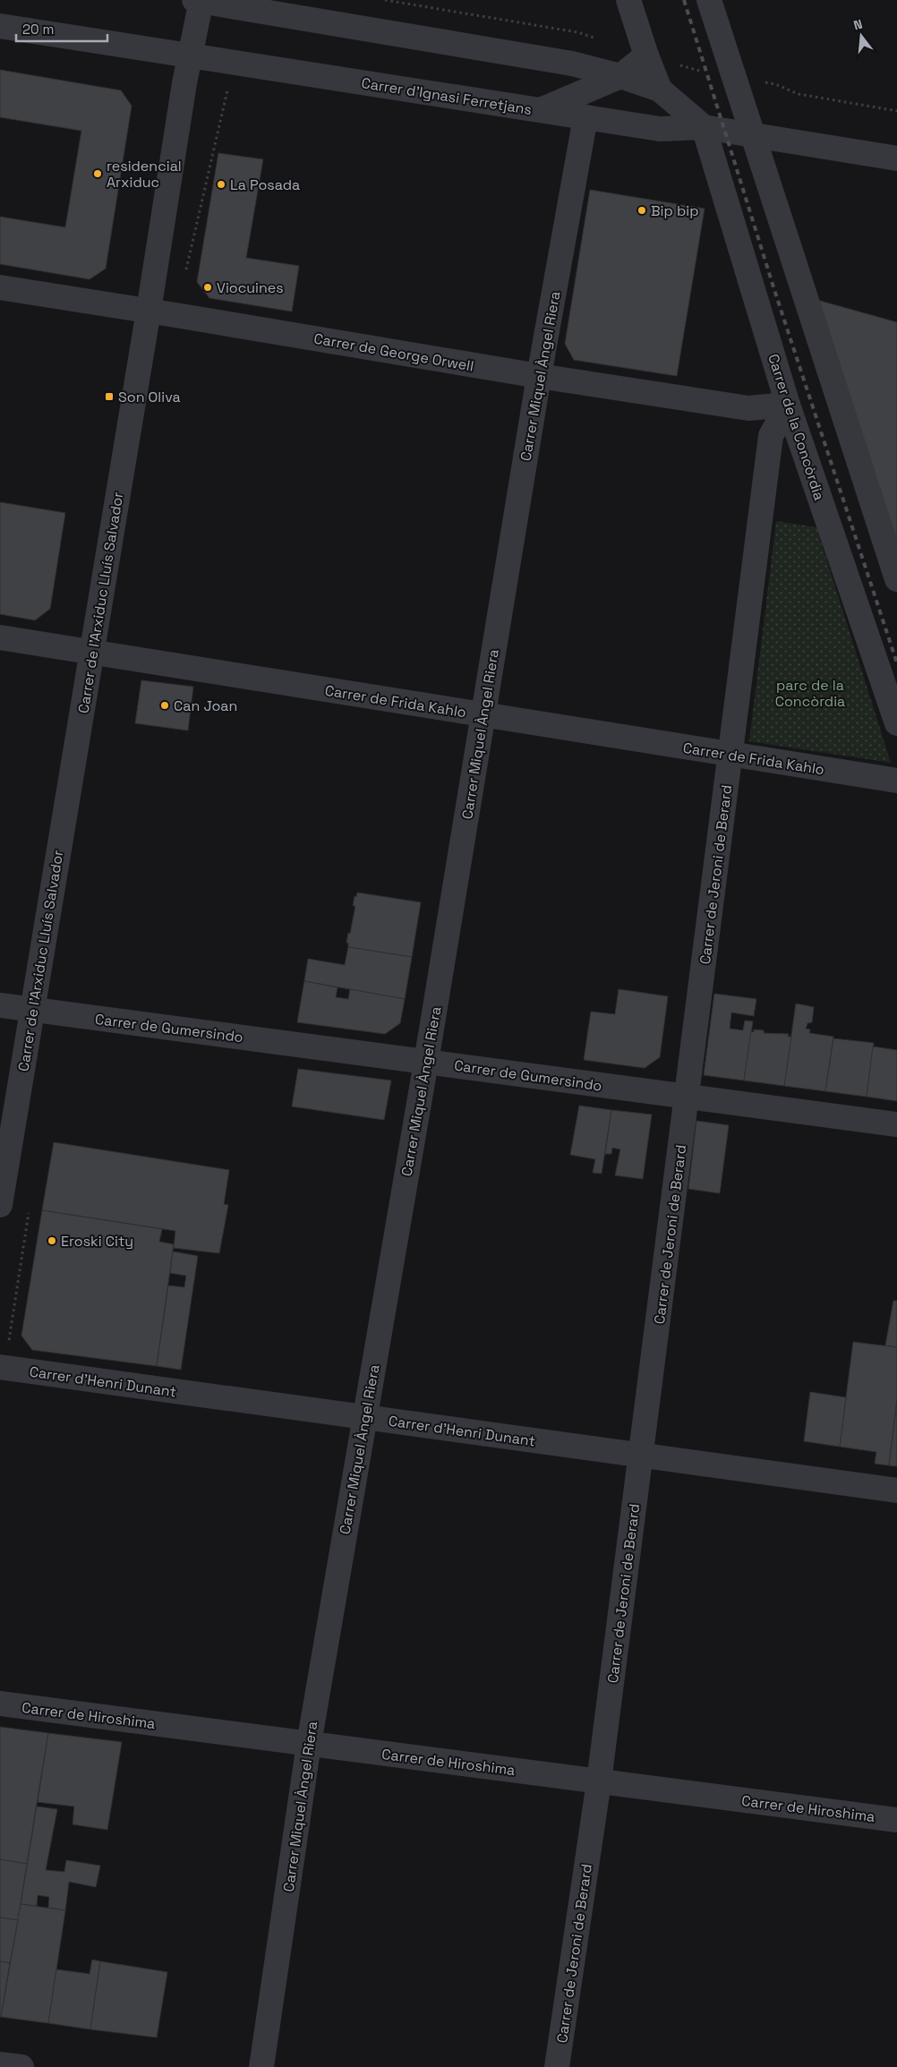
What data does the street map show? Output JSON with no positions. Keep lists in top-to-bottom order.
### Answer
{
  "streets": {
    "street": [
      "Carrer d'Ignasi Ferretjans",
      "Carrer de George Orwell",
      "Carrer Miquel Àngel Riera",
      "Carrer de la Concòrdia",
      "Carrer de l'Arxiduc Lluís Salvador",
      "Carrer de Frida Kahlo",
      "Carrer de Jeroni de Berard",
      "Carrer de Gumersindo",
      "Carrer d'Henri Dunant",
      "Carrer de Hiroshima"
    ]
  },
  "crossings": [
    ["Carrer d'Ignasi Ferretjans", "Carrer Miquel Àngel Riera"],
    ["Carrer d'Ignasi Ferretjans", "Carrer de la Concòrdia"],
    ["Carrer d'Ignasi Ferretjans", "Carrer de l'Arxiduc Lluís Salvador"],
    ["Carrer de George Orwell", "Carrer Miquel Àngel Riera"],
    ["Carrer de George Orwell", "Carrer de la Concòrdia"],
    ["Carrer de George Orwell", "Carrer de l'Arxiduc Lluís Salvador"],
    ["Carrer de George Orwell", "Carrer de Jeroni de Berard"],
    ["Carrer Miquel Àngel Riera", "Carrer de Frida Kahlo"],
    ["Carrer Miquel Àngel Riera", "Carrer de Gumersindo"],
    ["Carrer Miquel Àngel Riera", "Carrer d'Henri Dunant"],
    ["Carrer Miquel Àngel Riera", "Carrer de Hiroshima"],
    ["Carrer de la Concòrdia", "Carrer de Jeroni de Berard"],
    ["Carrer de l'Arxiduc Lluís Salvador", "Carrer de Frida Kahlo"],
    ["Carrer de l'Arxiduc Lluís Salvador", "Carrer de Gumersindo"],
    ["Carrer de Frida Kahlo", "Carrer de Jeroni de Berard"],
    ["Carrer de Jeroni de Berard", "Carrer de Gumersindo"],
    ["Carrer de Jeroni de Berard", "Carrer d'Henri Dunant"],
    ["Carrer de Jeroni de Berard", "Carrer de Hiroshima"]
  ],
  "parks": ["parc de la Concòrdia"],
  "places": {
    "other": [
      "residencial Arxiduc",
      "La Posada",
      "Bip bip",
      "Viocuines",
      "Can Joan",
      "Eroski City"
    ],
    "transit": ["Son Oliva"]
  },
  "scale_bar": "20 m",
  "north": "top"
}
